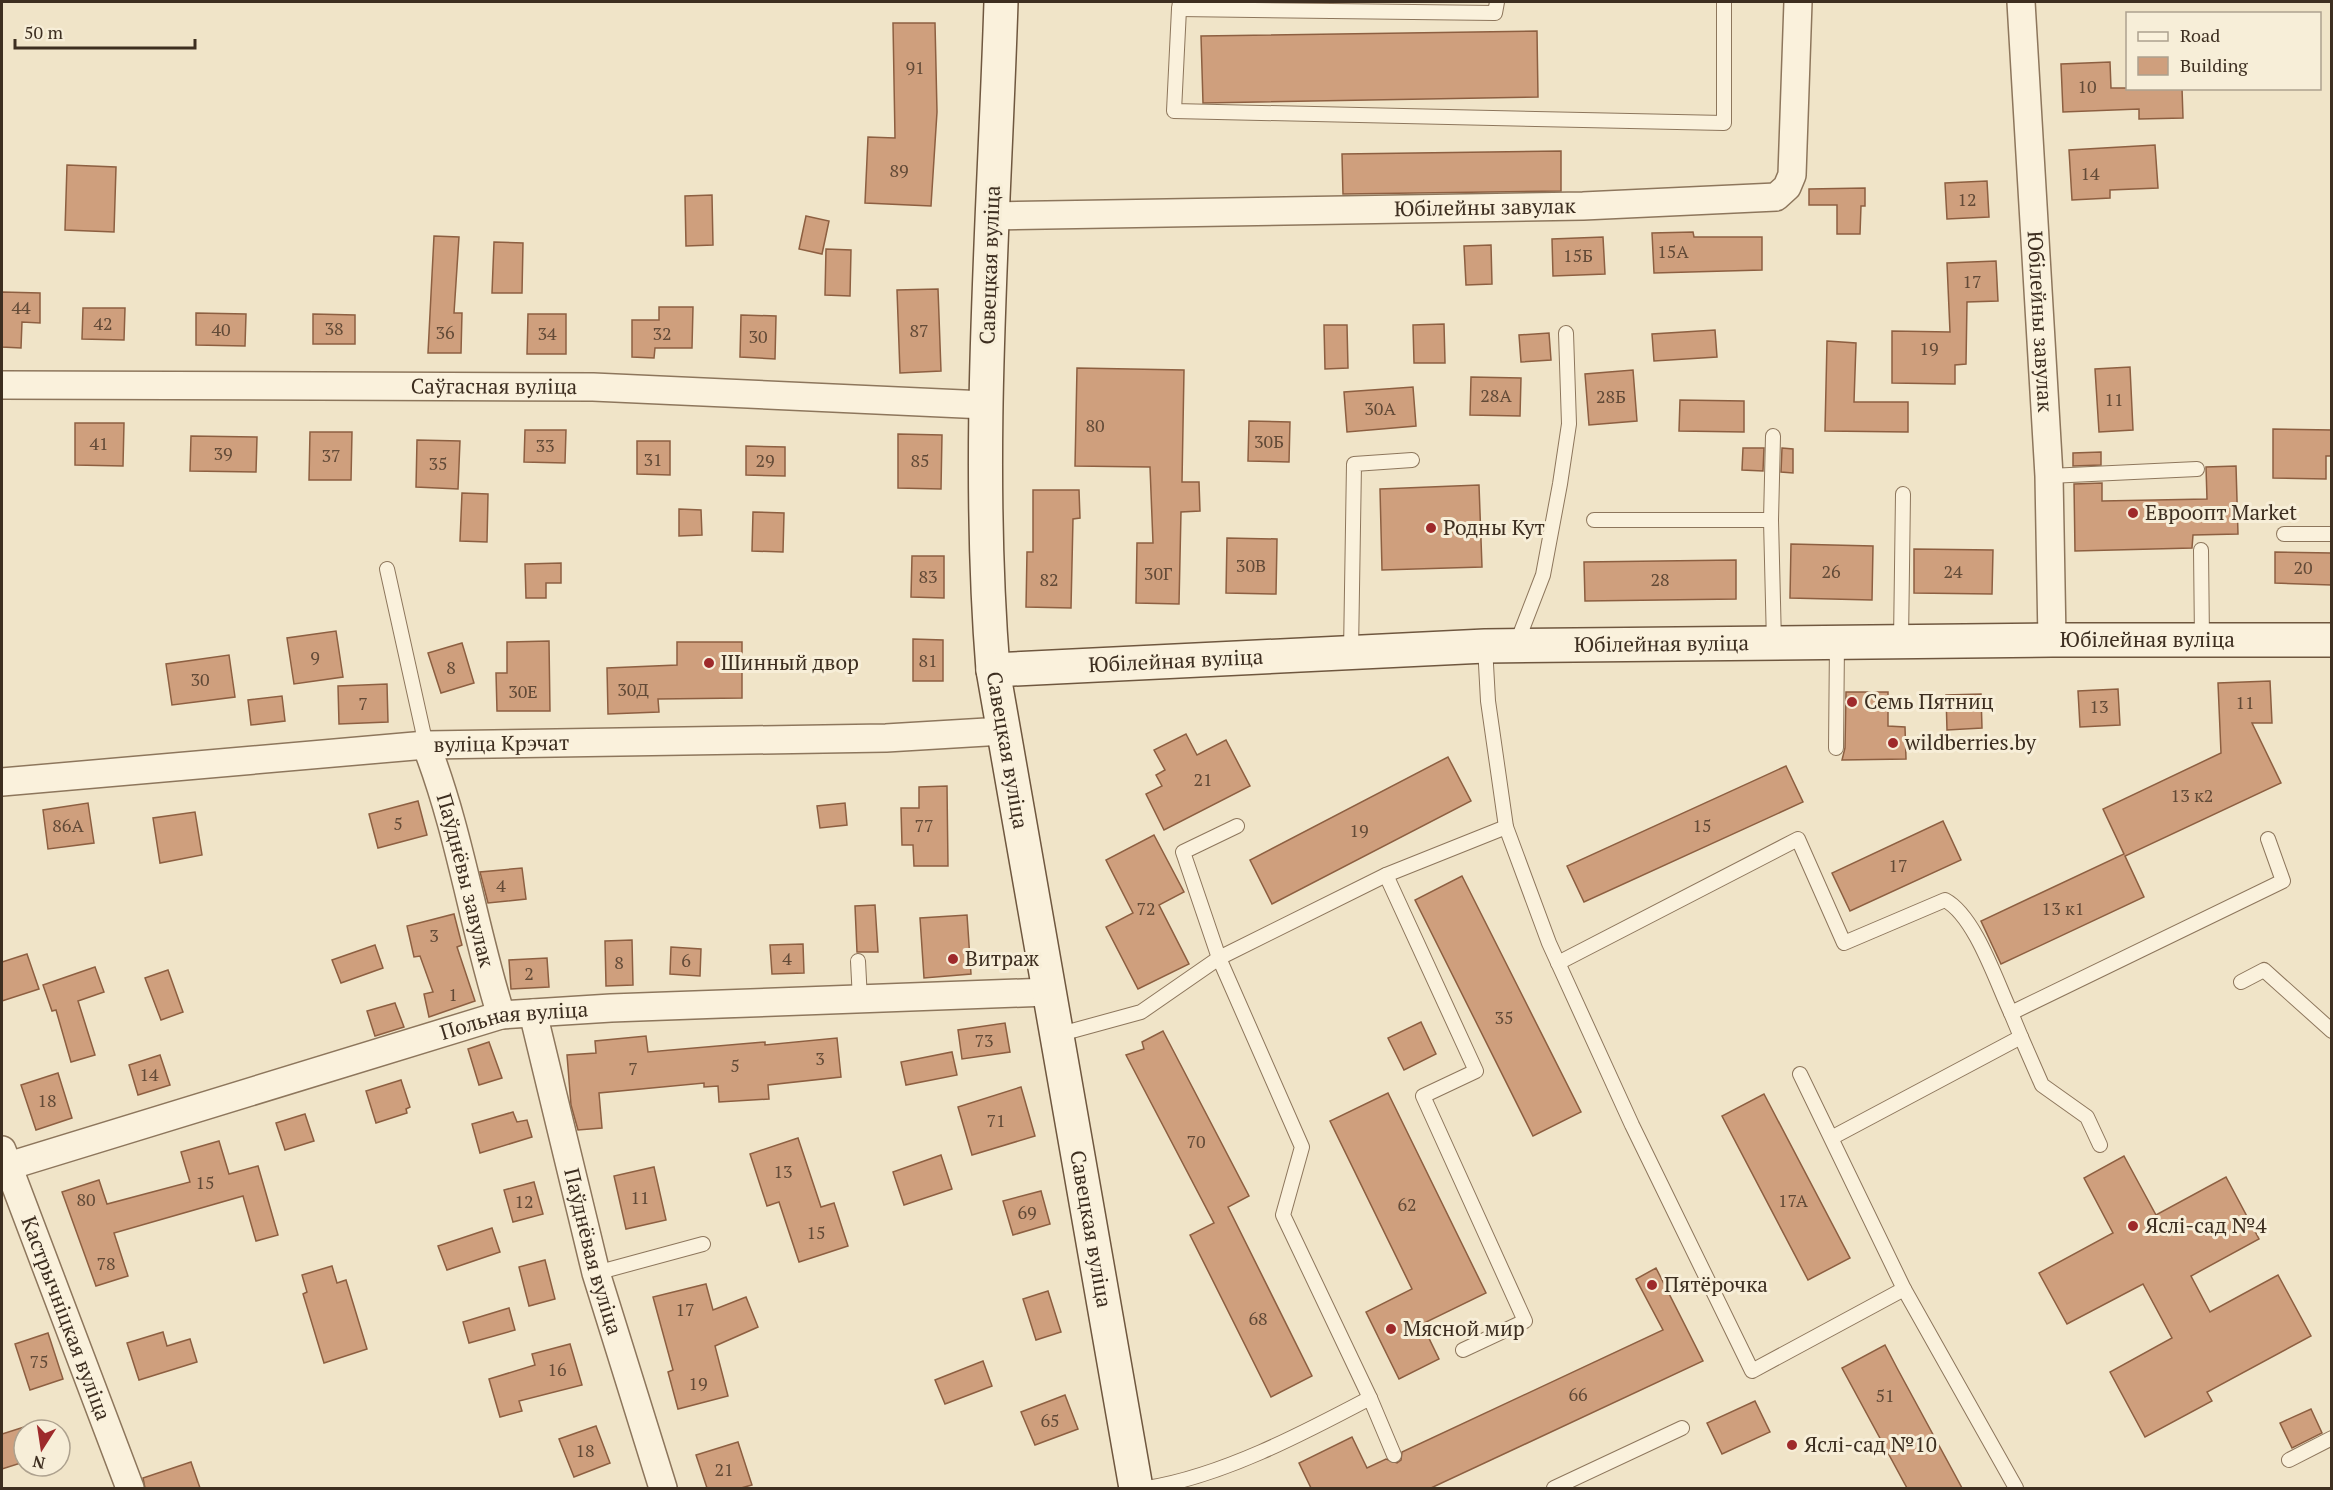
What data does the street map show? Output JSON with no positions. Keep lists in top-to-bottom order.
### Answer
{
  "streets": {
    "street": [
      "Юбілейны завулак",
      "Савецкая вуліца",
      "Саўгасная вуліца",
      "Юбілейная вуліца",
      "вуліца Крэчат",
      "Паўднёвы завулак",
      "Польная вуліца",
      "Паўднёвая вуліца",
      "Кастрычніцкая вуліца"
    ]
  },
  "crossings": [
    ["Юбілейны завулак", "Савецкая вуліца"],
    ["Юбілейны завулак", "Юбілейная вуліца"],
    ["Савецкая вуліца", "Саўгасная вуліца"],
    ["Савецкая вуліца", "Юбілейная вуліца"],
    ["Савецкая вуліца", "вуліца Крэчат"],
    ["Савецкая вуліца", "Польная вуліца"],
    ["вуліца Крэчат", "Паўднёвы завулак"],
    ["Паўднёвы завулак", "Польная вуліца"],
    ["Польная вуліца", "Паўднёвая вуліца"],
    ["Польная вуліца", "Кастрычніцкая вуліца"]
  ],
  "places": [
    "Евроопт Market",
    "Родны Кут",
    "Шинный двор",
    "Семь Пятниц",
    "wildberries.by",
    "Витраж",
    "Яслі-сад №4",
    "Пятёрочка",
    "Мясной мир",
    "Яслі-сад №10"
  ],
  "house_numbers": [
    "91",
    "10",
    "89",
    "14",
    "12",
    "15А",
    "15Б",
    "17",
    "44",
    "42",
    "38",
    "40",
    "87",
    "36",
    "34",
    "32",
    "30",
    "19",
    "28А",
    "28Б",
    "11",
    "30А",
    "80",
    "30Б",
    "41",
    "33",
    "39",
    "37",
    "31",
    "29",
    "85",
    "35",
    "30В",
    "20",
    "26",
    "24",
    "30Г",
    "83",
    "82",
    "28",
    "9",
    "81",
    "8",
    "30",
    "30Д",
    "30Е",
    "11",
    "7",
    "13",
    "21",
    "13 к2",
    "5",
    "86А",
    "77",
    "15",
    "19",
    "17",
    "4",
    "72",
    "13 к1",
    "3",
    "4",
    "6",
    "8",
    "2",
    "1",
    "35",
    "73",
    "3",
    "5",
    "7",
    "14",
    "18",
    "71",
    "70",
    "13",
    "15",
    "11",
    "80",
    "17А",
    "12",
    "62",
    "69",
    "15",
    "78",
    "17",
    "68",
    "75",
    "16",
    "19",
    "66",
    "51",
    "65",
    "18",
    "21"
  ],
  "legend": ["Road", "Building"],
  "scale_bar": "50 m",
  "north": "bottom"
}
